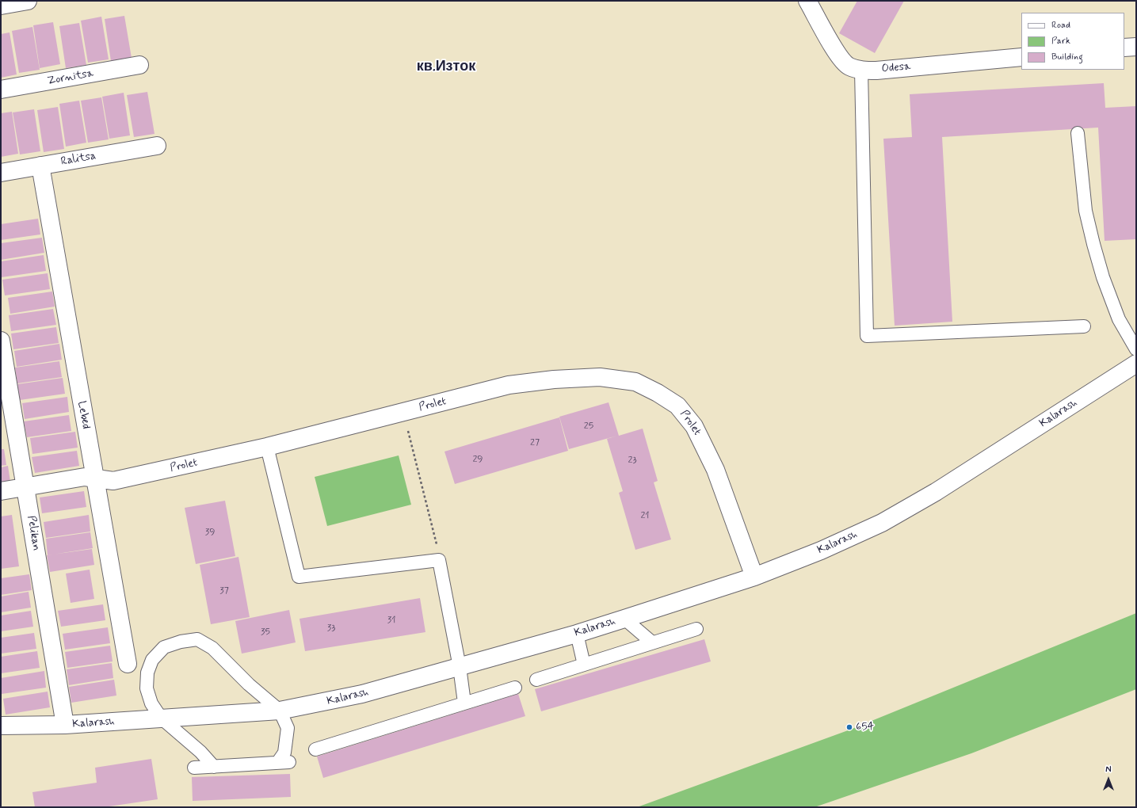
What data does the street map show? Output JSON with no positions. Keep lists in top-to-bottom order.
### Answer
{
  "streets": {
    "street": [
      "Odesa",
      "Zornitsa",
      "Ralitsa",
      "Prolet",
      "Kalarash",
      "Lebed",
      "Pelikan"
    ]
  },
  "crossings": [
    ["Ralitsa", "Lebed"],
    ["Prolet", "Kalarash"],
    ["Prolet", "Lebed"],
    ["Prolet", "Pelikan"],
    ["Kalarash", "Pelikan"]
  ],
  "districts": ["кв.Изток"],
  "places": ["654"],
  "house_numbers": [
    "25",
    "27",
    "29",
    "23",
    "21",
    "39",
    "37",
    "31",
    "33",
    "35"
  ],
  "legend": ["Road", "Park", "Building"],
  "north": "top"
}
